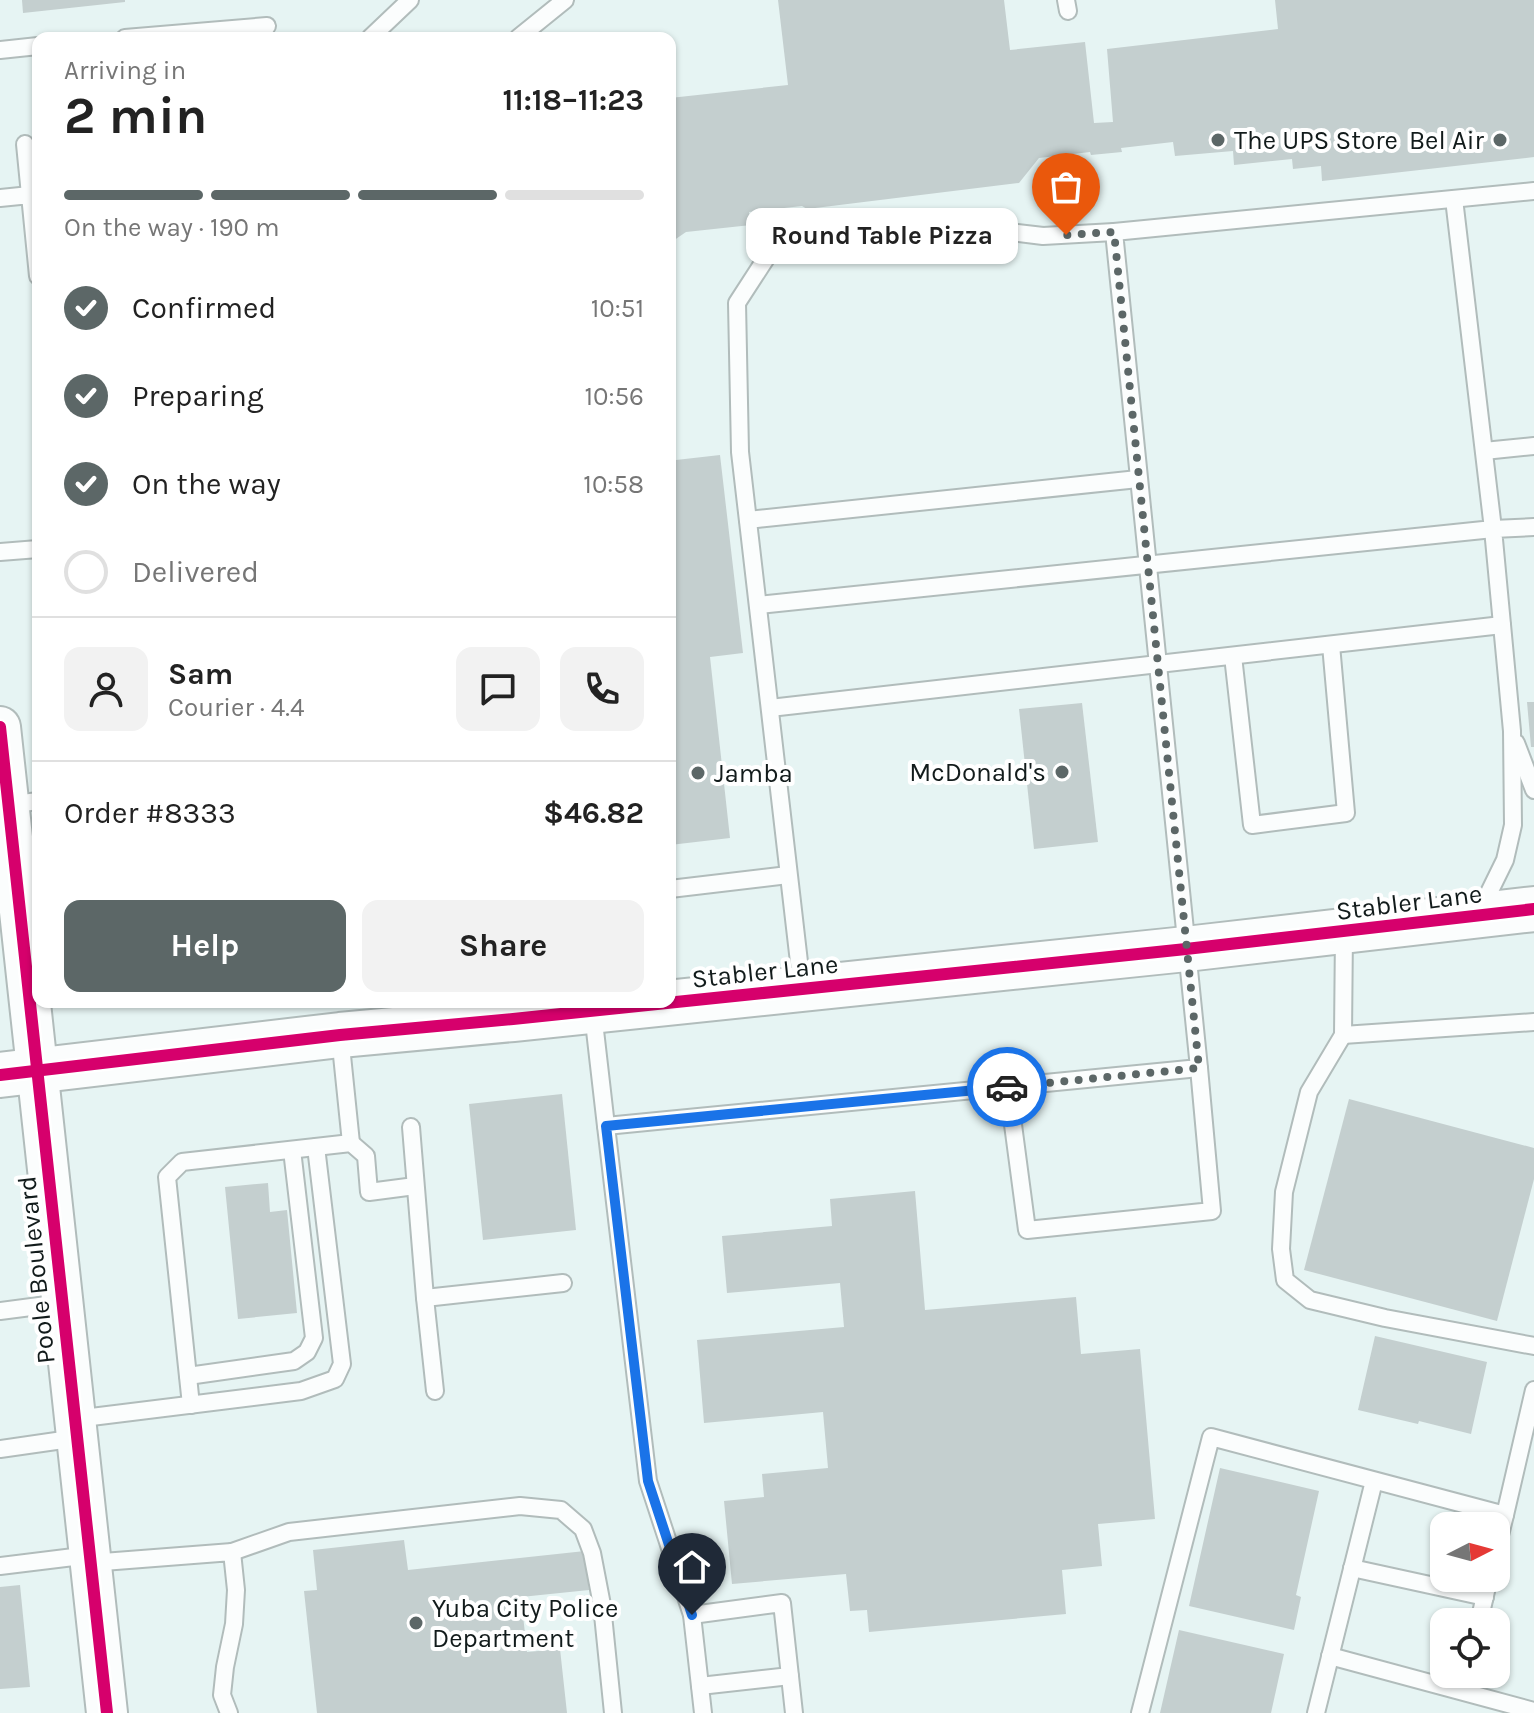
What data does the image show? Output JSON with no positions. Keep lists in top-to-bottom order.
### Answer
{
  "streets": {
    "main road": ["Stabler Lane"],
    "street": ["Poole Boulevard"]
  },
  "crossings": [
    ["Stabler Lane", "Poole Boulevard"]
  ],
  "places": [
    "The UPS Store",
    "Bel Air",
    "Round Table Pizza",
    "McDonald's",
    "Jamba",
    "Yuba City Police Department"
  ],
  "north": "right",
  "page": {
    "heading": ["2 min", "Arriving in", "11:18–11:23"],
    "panel": [
      "Sam",
      "Courier · 4.4",
      "Order #8333",
      "$46.82"
    ],
    "bar": "On the way · 190 m",
    "bubble": "Round Table Pizza",
    "list": [
      ["Confirmed", "10:51"],
      ["Preparing", "10:56"],
      ["On the way", "10:58"],
      "Delivered"
    ],
    "buttons": ["Help", "Share"]
  }
}
